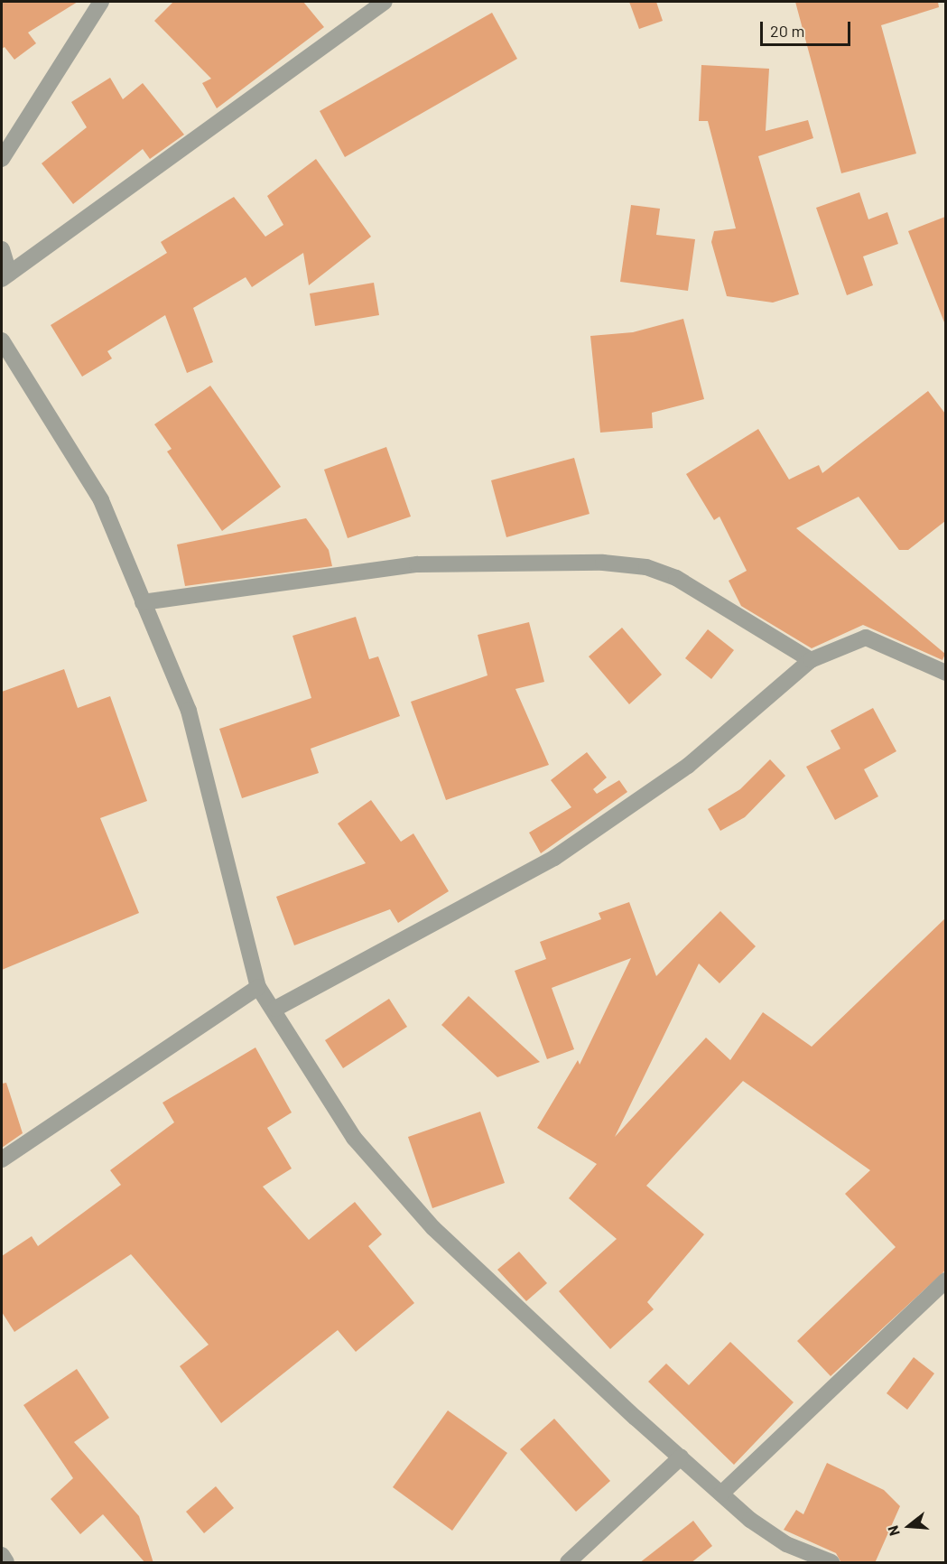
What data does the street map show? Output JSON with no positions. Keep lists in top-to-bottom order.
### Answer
{
  "scale_bar": "20 m",
  "north": "left"
}
